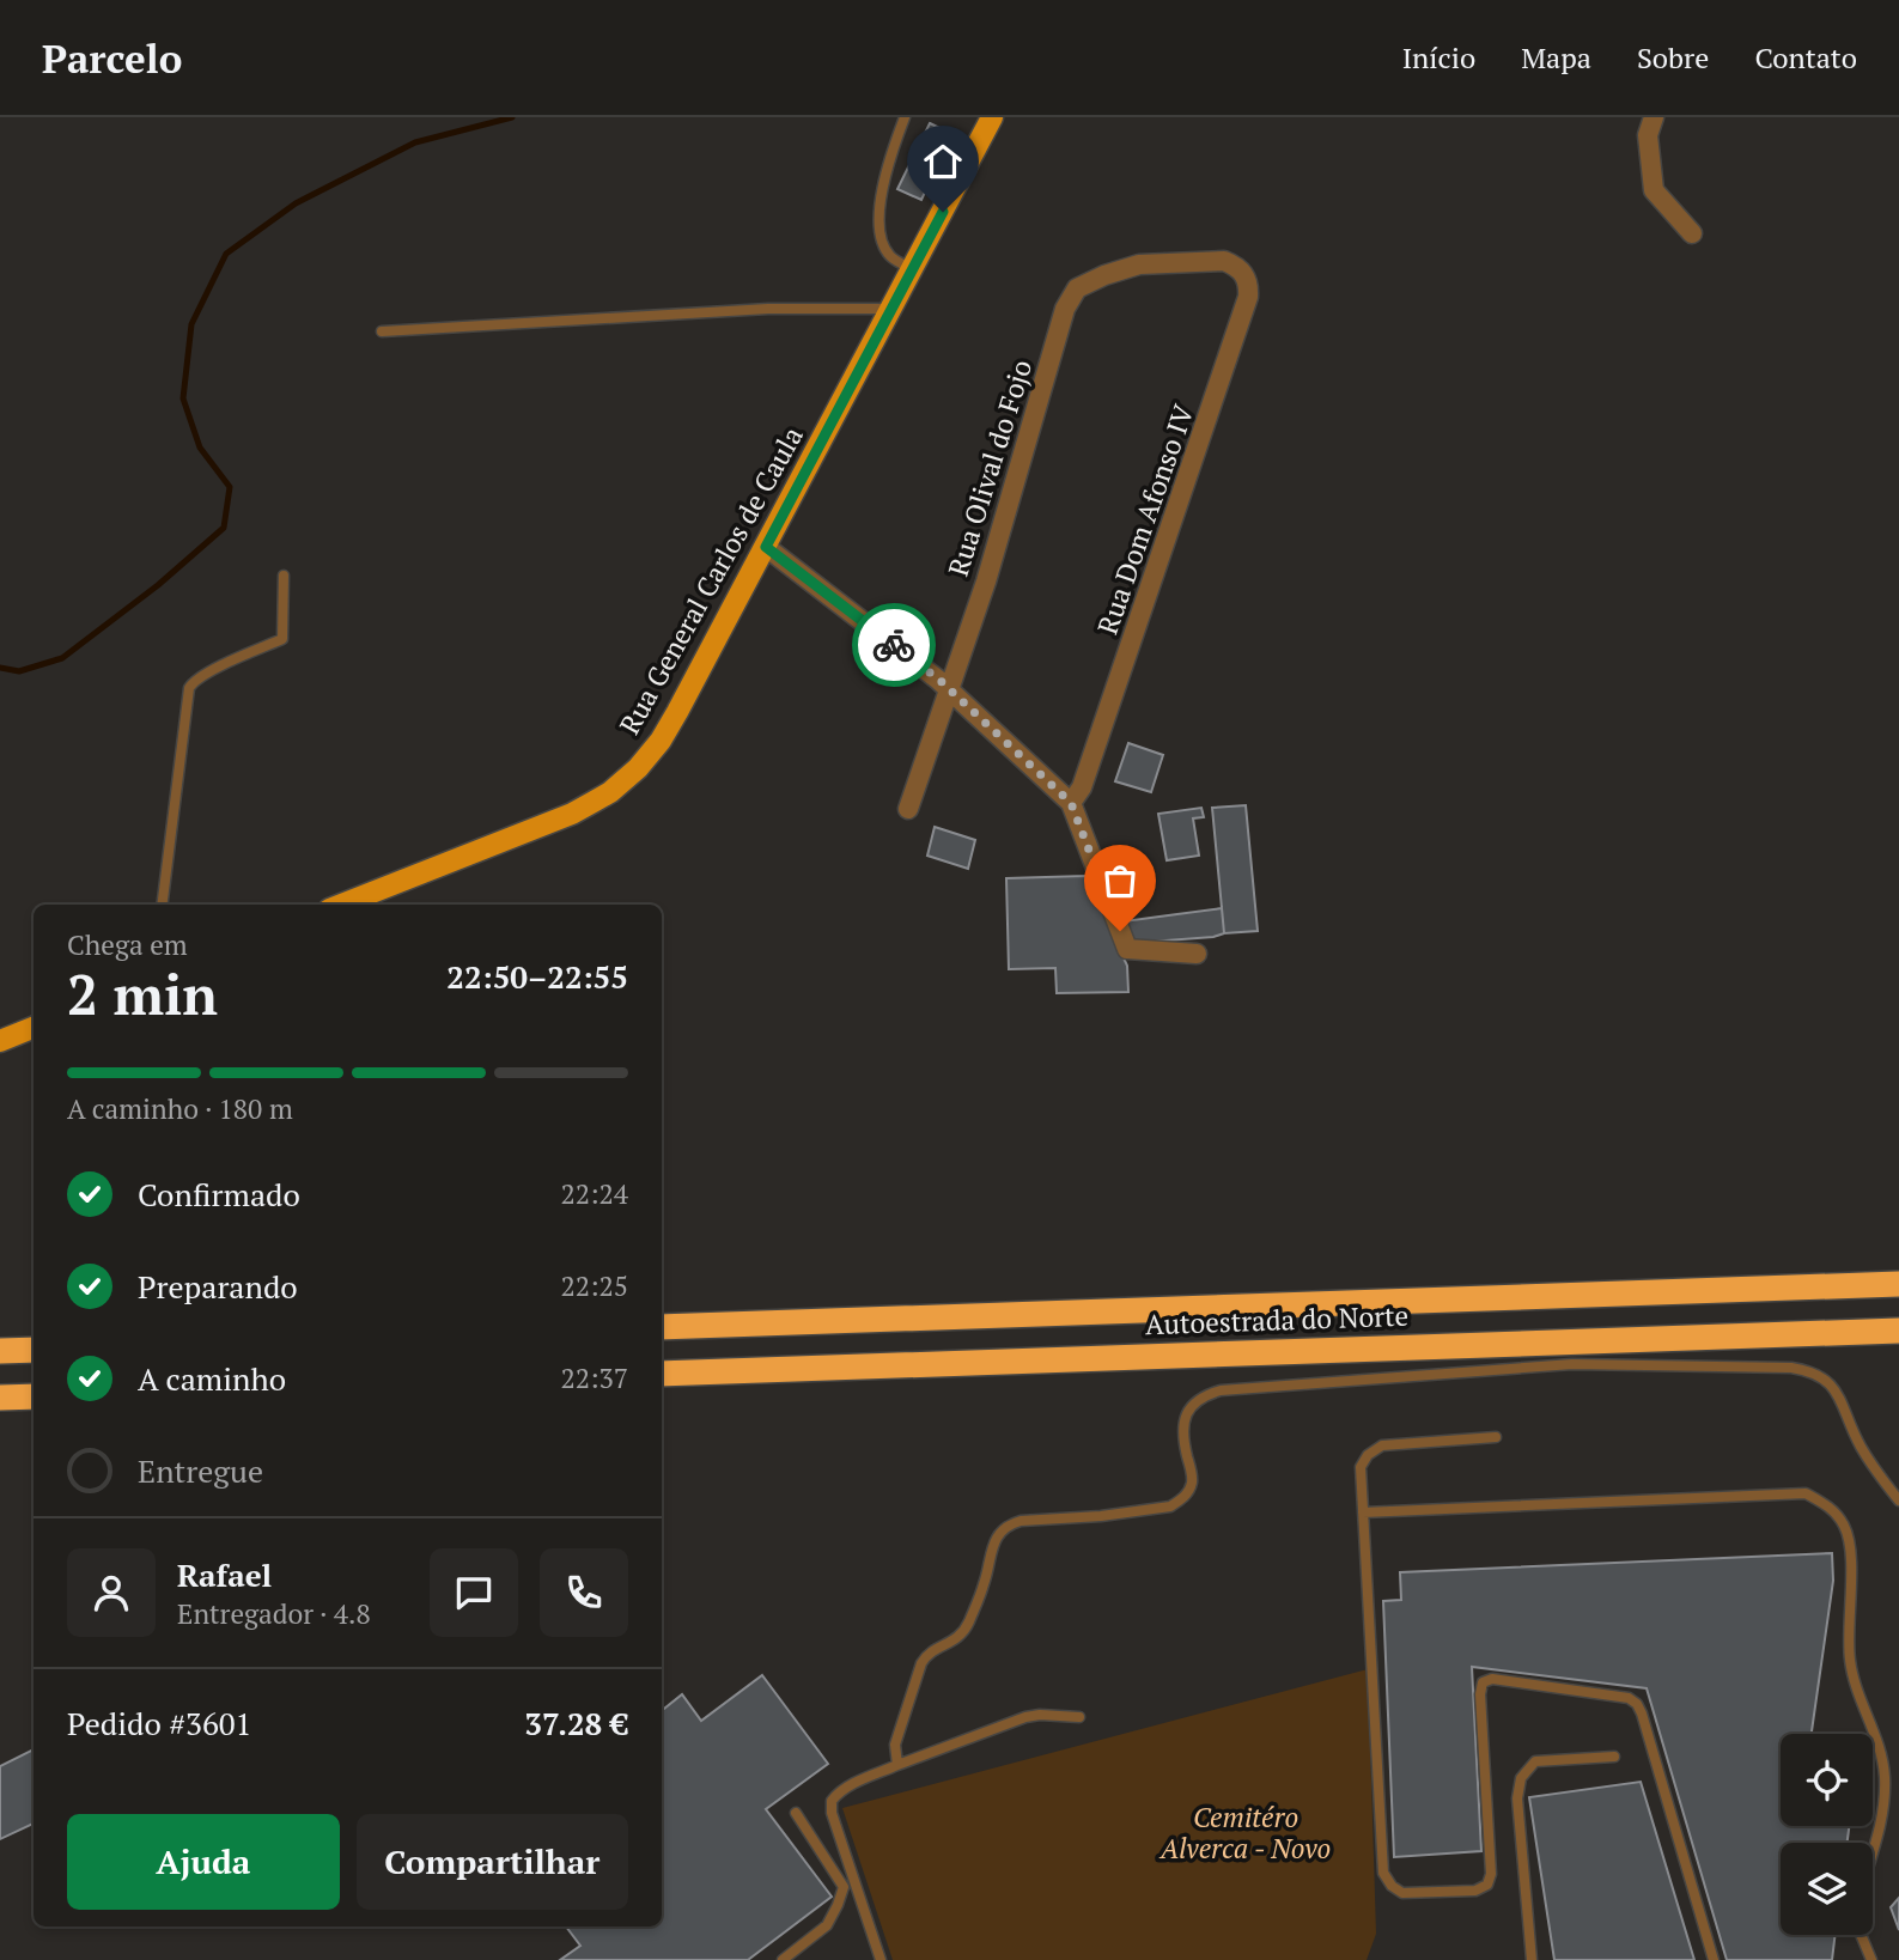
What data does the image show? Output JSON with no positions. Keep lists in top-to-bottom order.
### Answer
{
  "streets": {
    "highway": ["Autoestrada do Norte"],
    "main road": ["Rua General Carlos de Caula"],
    "street": ["Rua Olival do Fojo", "Rua Dom Afonso IV"]
  },
  "crossings": [
    ["Rua Olival do Fojo", "Rua Dom Afonso IV"]
  ],
  "parks": ["Cemitéro Alverca - Novo"],
  "page": {
    "header": "Parcelo",
    "nav": [
      "Início",
      "Mapa",
      "Sobre",
      "Contato"
    ],
    "heading": ["2 min", "Chega em", "22:50–22:55"],
    "panel": [
      "Rafael",
      "Entregador · 4.8",
      "Pedido #3601",
      "37.28 €"
    ],
    "bar": "A caminho · 180 m",
    "list": [
      ["Confirmado", "22:24"],
      ["Preparando", "22:25"],
      ["A caminho", "22:37"],
      "Entregue"
    ],
    "buttons": ["Ajuda", "Compartilhar"]
  }
}
